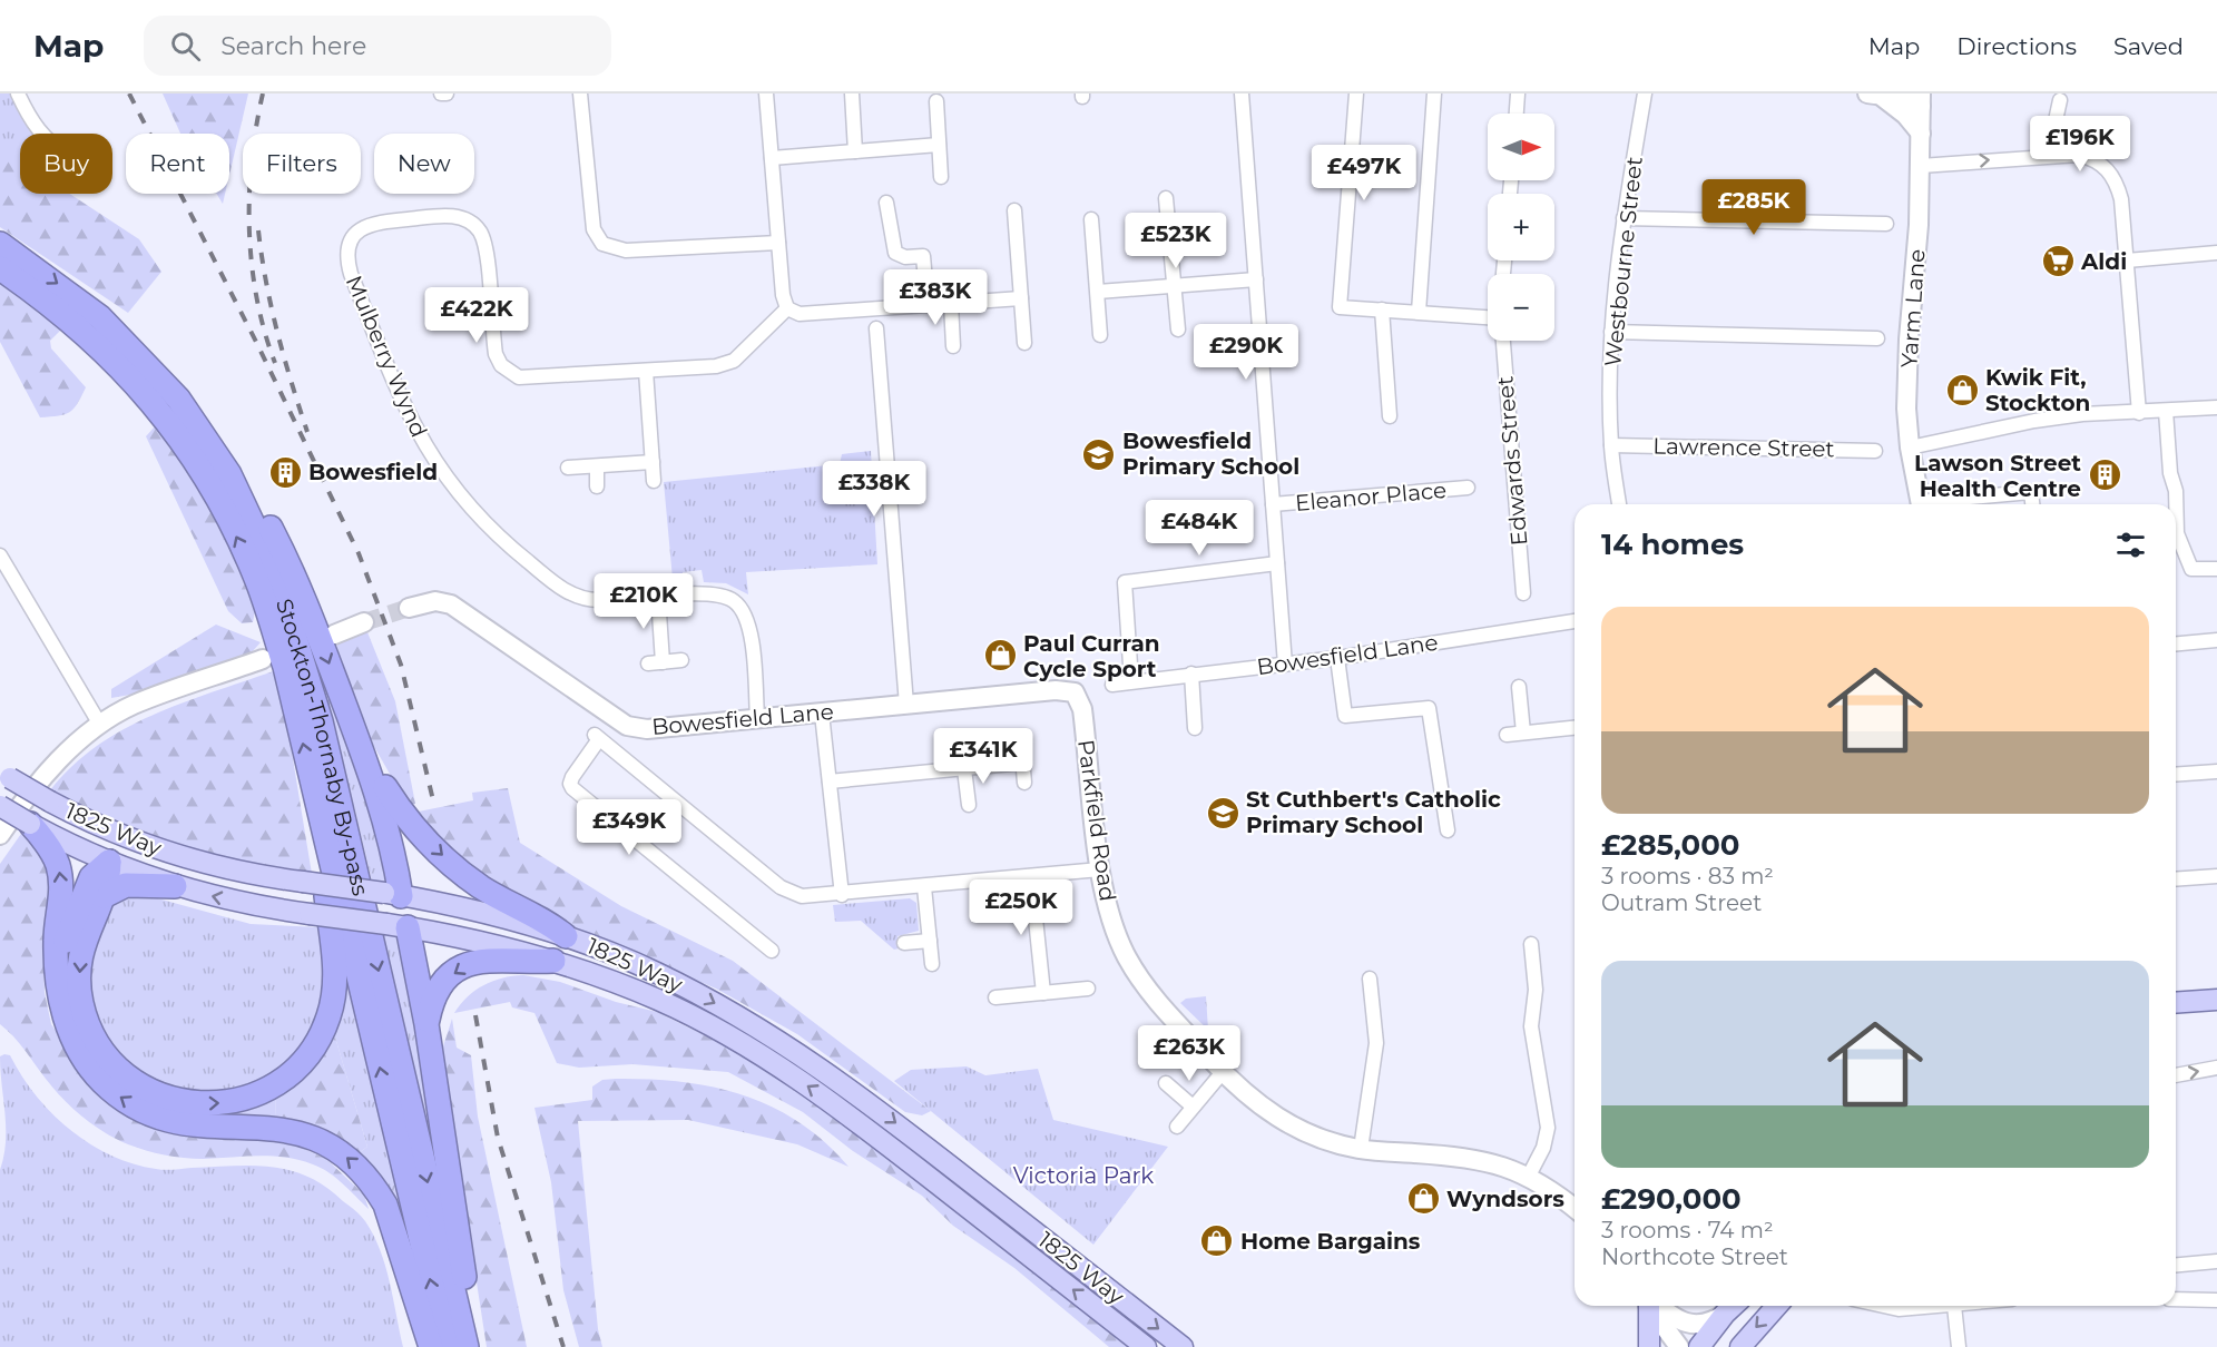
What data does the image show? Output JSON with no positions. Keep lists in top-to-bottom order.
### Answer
{
  "streets": {
    "highway": ["Stockton-Thornaby By-pass"],
    "main road": ["1825 Way"],
    "street": [
      "Westbourne Street",
      "Yarm Lane",
      "Mulberry Wynd",
      "Lawrence Street",
      "Edwards Street",
      "Eleanor Place",
      "Bowesfield Lane",
      "Parkfield Road"
    ]
  },
  "crossings": [
    ["Westbourne Street", "Lawrence Street"],
    ["Mulberry Wynd", "Bowesfield Lane"],
    ["Bowesfield Lane", "Parkfield Road"]
  ],
  "parks": ["Victoria Park"],
  "places": {
    "supermarket": ["Aldi"],
    "shop": [
      "Kwik Fit, Stockton",
      "Paul Curran Cycle Sport",
      "Wyndsors",
      "Home Bargains"
    ],
    "school or university": ["Bowesfield Primary School", "St Cuthbert's Catholic Primary School"],
    "building": ["Bowesfield", "Lawson Street Health Centre"]
  },
  "north": "right",
  "page": {
    "header": "Map",
    "search": "Search here",
    "nav": ["Map", "Directions", "Saved"],
    "map_buttons": ["+", "−"],
    "price": [
      "£196K",
      "£497K",
      "£285K",
      "£523K",
      "£383K",
      "£422K",
      "£290K",
      "£338K",
      "£484K",
      "£210K",
      "£341K",
      "£349K",
      "£250K",
      "£263K"
    ],
    "chip": [
      "Buy",
      "Rent",
      "Filters",
      "New"
    ],
    "heading": "14 homes",
    "list": [
      {
        "name": "£285,000",
        "note": "3 rooms · 83 m² · Outram Street"
      },
      {
        "name": "£290,000",
        "note": "3 rooms · 74 m² · Northcote Street"
      }
    ]
  }
}
